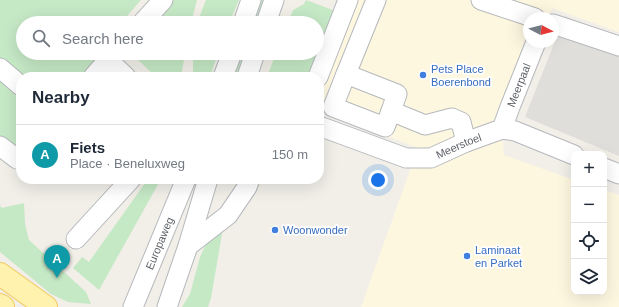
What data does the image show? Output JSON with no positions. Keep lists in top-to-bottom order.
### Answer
{
  "streets": {
    "street": ["Meerpaal", "Meerstoel", "Europaweg"]
  },
  "crossings": [
    ["Meerpaal", "Meerstoel"]
  ],
  "places": ["Pets Place Boerenbond", "Woonwonder", "Laminaat en Parket"],
  "north": "right",
  "page": {
    "search": "Search here",
    "heading": "Nearby",
    "list": [
      {
        "mark": "A",
        "name": "Fiets",
        "note": "Place · Beneluxweg",
        "value": "150 m"
      }
    ],
    "map_buttons": ["+", "−"],
    "pins": "A"
  }
}
